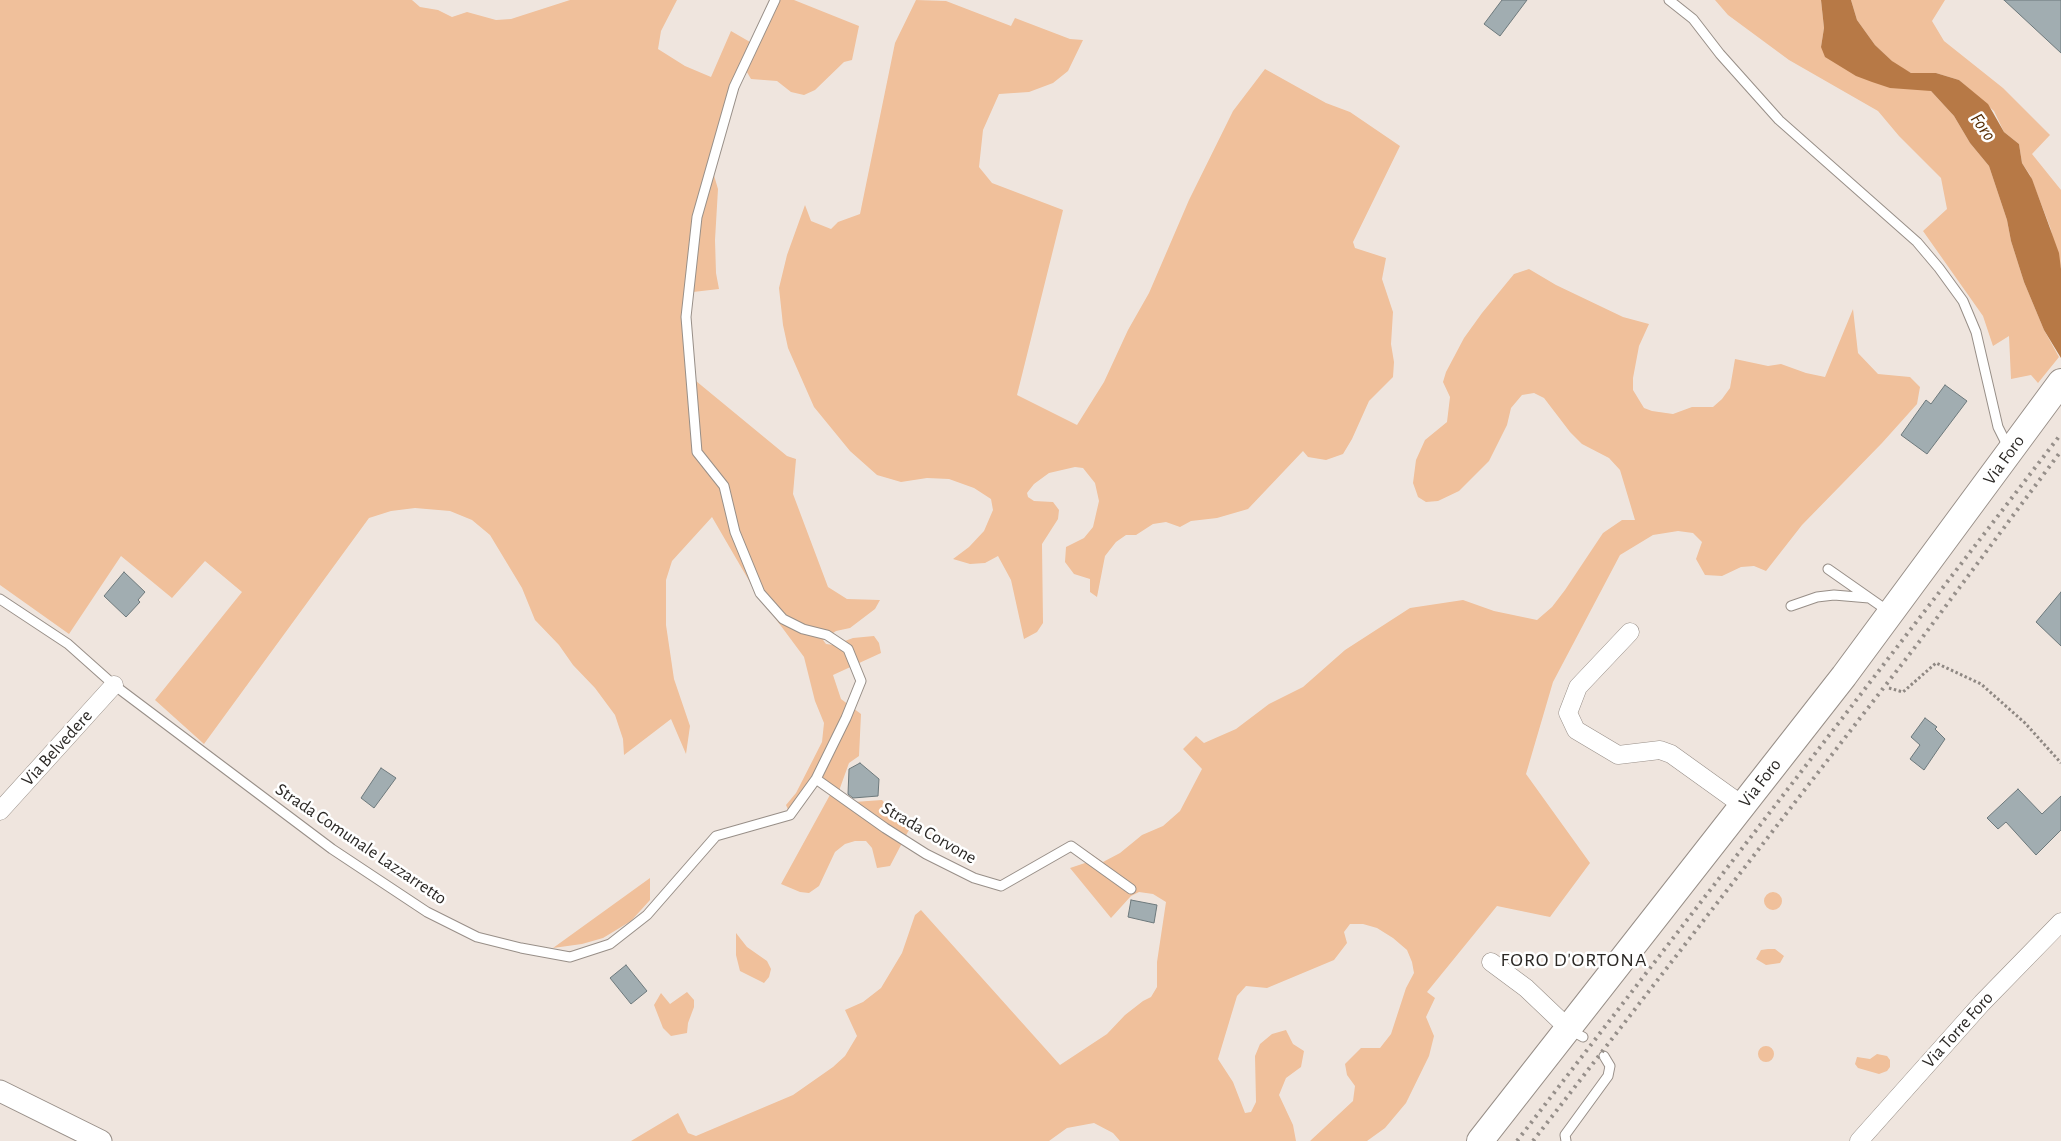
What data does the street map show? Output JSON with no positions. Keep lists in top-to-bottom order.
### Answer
{
  "streets": {
    "main road": ["Via Foro"],
    "street": ["Via Belvedere", "Via Torre Foro"],
    "lane": ["Strada Corvone", "Strada Comunale Lazzarretto"]
  },
  "crossings": [
    ["Via Belvedere", "Strada Comunale Lazzarretto"],
    ["Strada Corvone", "Strada Comunale Lazzarretto"]
  ],
  "districts": ["FORO D'ORTONA"],
  "water": ["Foro"]
}
